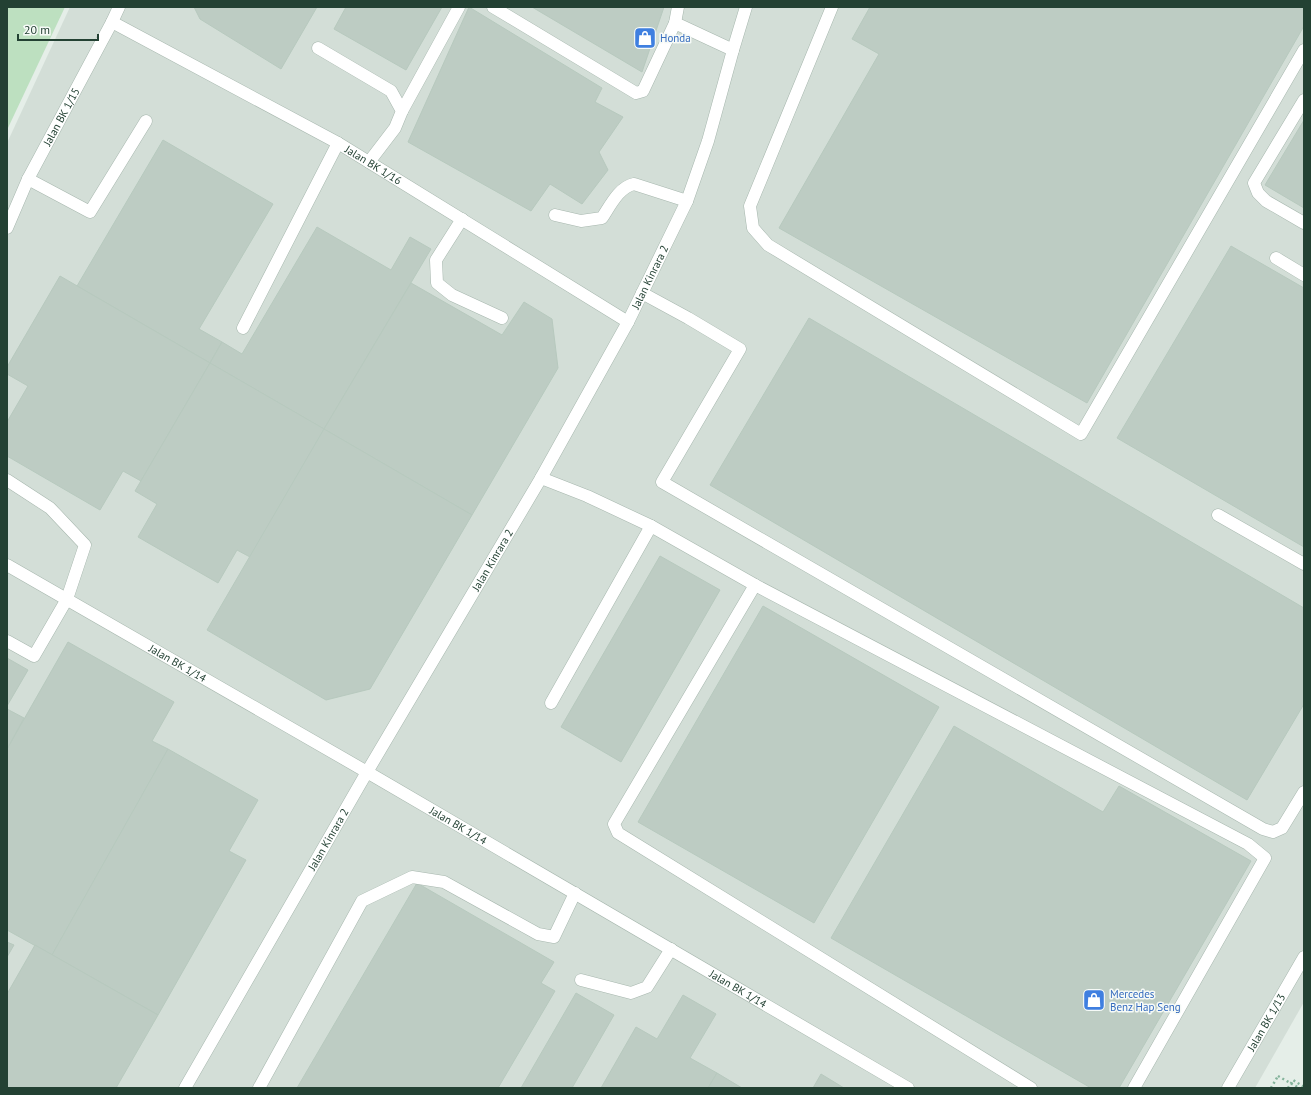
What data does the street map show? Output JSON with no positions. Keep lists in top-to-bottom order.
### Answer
{
  "streets": {
    "street": [
      "Jalan BK 1/15",
      "Jalan BK 1/16",
      "Jalan Kinrara 2",
      "Jalan BK 1/14",
      "Jalan BK 1/13"
    ]
  },
  "crossings": [
    ["Jalan BK 1/15", "Jalan BK 1/16"],
    ["Jalan BK 1/16", "Jalan Kinrara 2"],
    ["Jalan Kinrara 2", "Jalan BK 1/14"]
  ],
  "places": {
    "shop": ["Honda", "Mercedes Benz Hap Seng"]
  },
  "scale_bar": "20 m"
}
